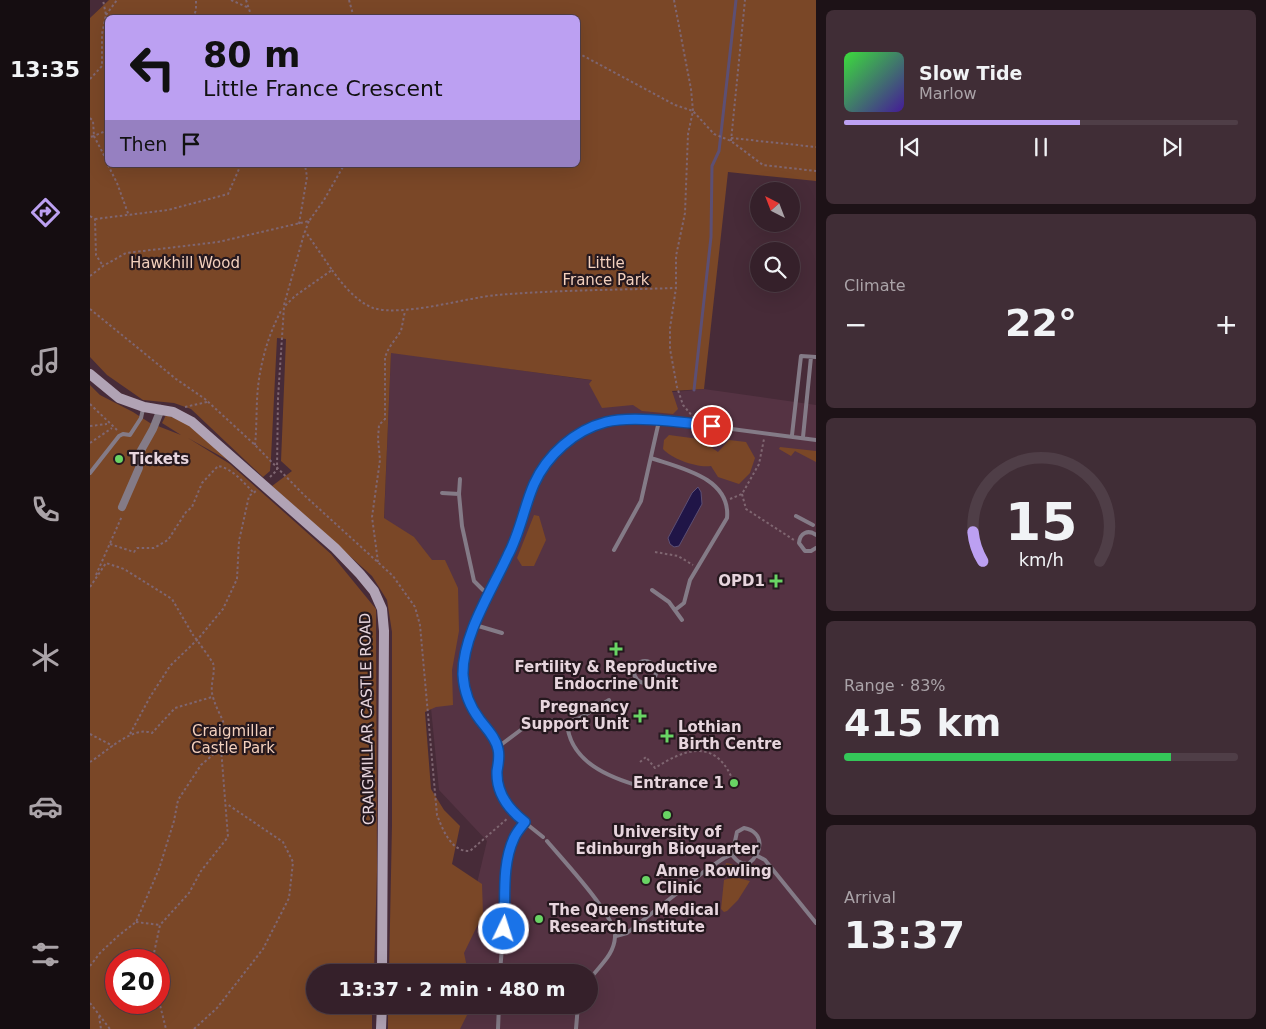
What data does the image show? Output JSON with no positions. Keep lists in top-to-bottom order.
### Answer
{
  "streets": {
    "street": ["CRAIGMILLAR CASTLE ROAD"]
  },
  "parks": ["Hawkhill Wood", "Little France Park", "Craigmillar Castle Park"],
  "places": {
    "other": [
      "Tickets",
      "Entrance 1",
      "University of Edinburgh Bioquarter",
      "Anne Rowling Clinic",
      "The Queens Medical Research Institute"
    ],
    "health": [
      "OPD1",
      "Fertility & Reproductive Endocrine Unit",
      "Pregnancy Support Unit",
      "Lothian Birth Centre"
    ]
  },
  "north": "top left",
  "page": {
    "tabs": "13:35",
    "turn": ["80 m", "Little France Crescent"],
    "song": ["Slow Tide", "Marlow"],
    "then": "Then",
    "tile": [
      "Climate",
      ["Range · 83%", "415 km"],
      ["Arrival", "13:37"]
    ],
    "heat": ["−", "22°", "+"],
    "limit": "20",
    "trip": "13:37 · 2 min · 480 m",
    "gauge": ["15", "km/h"]
  }
}
